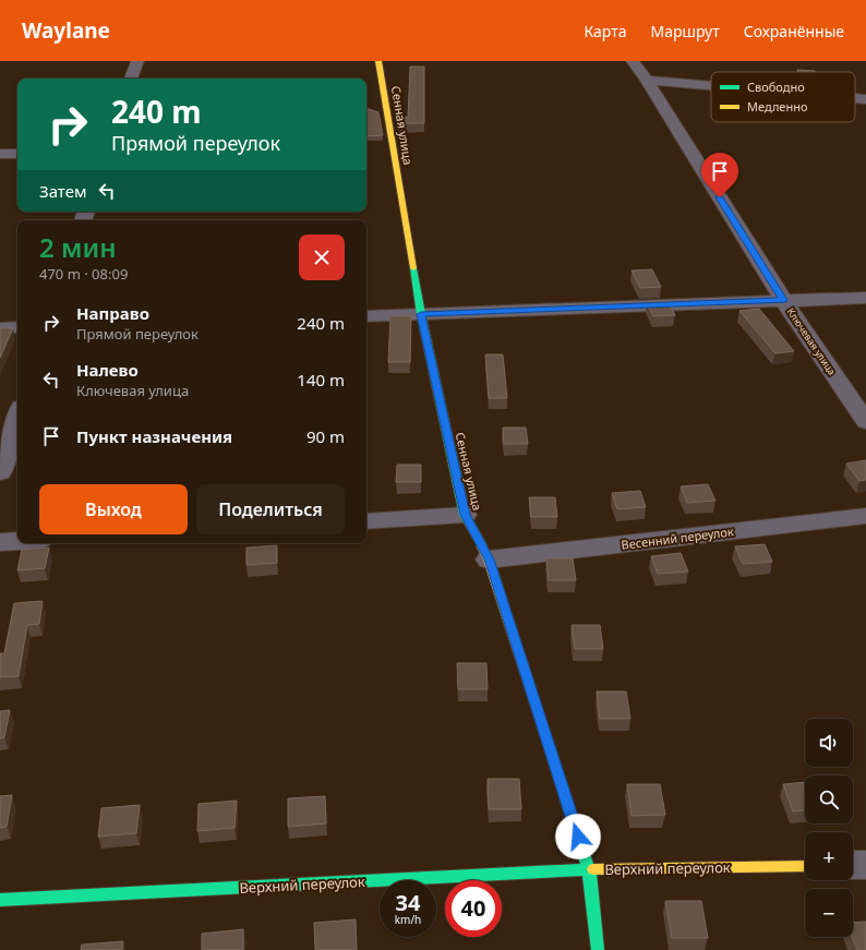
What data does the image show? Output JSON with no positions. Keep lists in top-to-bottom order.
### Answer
{
  "streets": {
    "street": [
      "Сенная улица",
      "Ключевая улица",
      "Весенний переулок",
      "Верхний переулок"
    ]
  },
  "crossings": [
    ["Сенная улица", "Весенний переулок"],
    ["Сенная улица", "Верхний переулок"]
  ],
  "legend": ["Свободно", "Медленно"],
  "page": {
    "header": "Waylane",
    "nav": ["Карта", "Маршрут", "Сохранённые"],
    "turn": ["240 m", "Прямой переулок"],
    "then": "Затем",
    "heading": ["2 мин", "470 m · 08:09"],
    "list": [
      {
        "name": "Направо",
        "note": "Прямой переулок",
        "value": "240 m"
      },
      {
        "name": "Налево",
        "note": "Ключевая улица",
        "value": "140 m"
      },
      {
        "name": "Пункт назначения",
        "value": "90 m"
      }
    ],
    "buttons": ["Выход", "Поделиться"],
    "map_buttons": ["+", "−"],
    "speed": "34 km/h",
    "limit": "40"
  }
}
